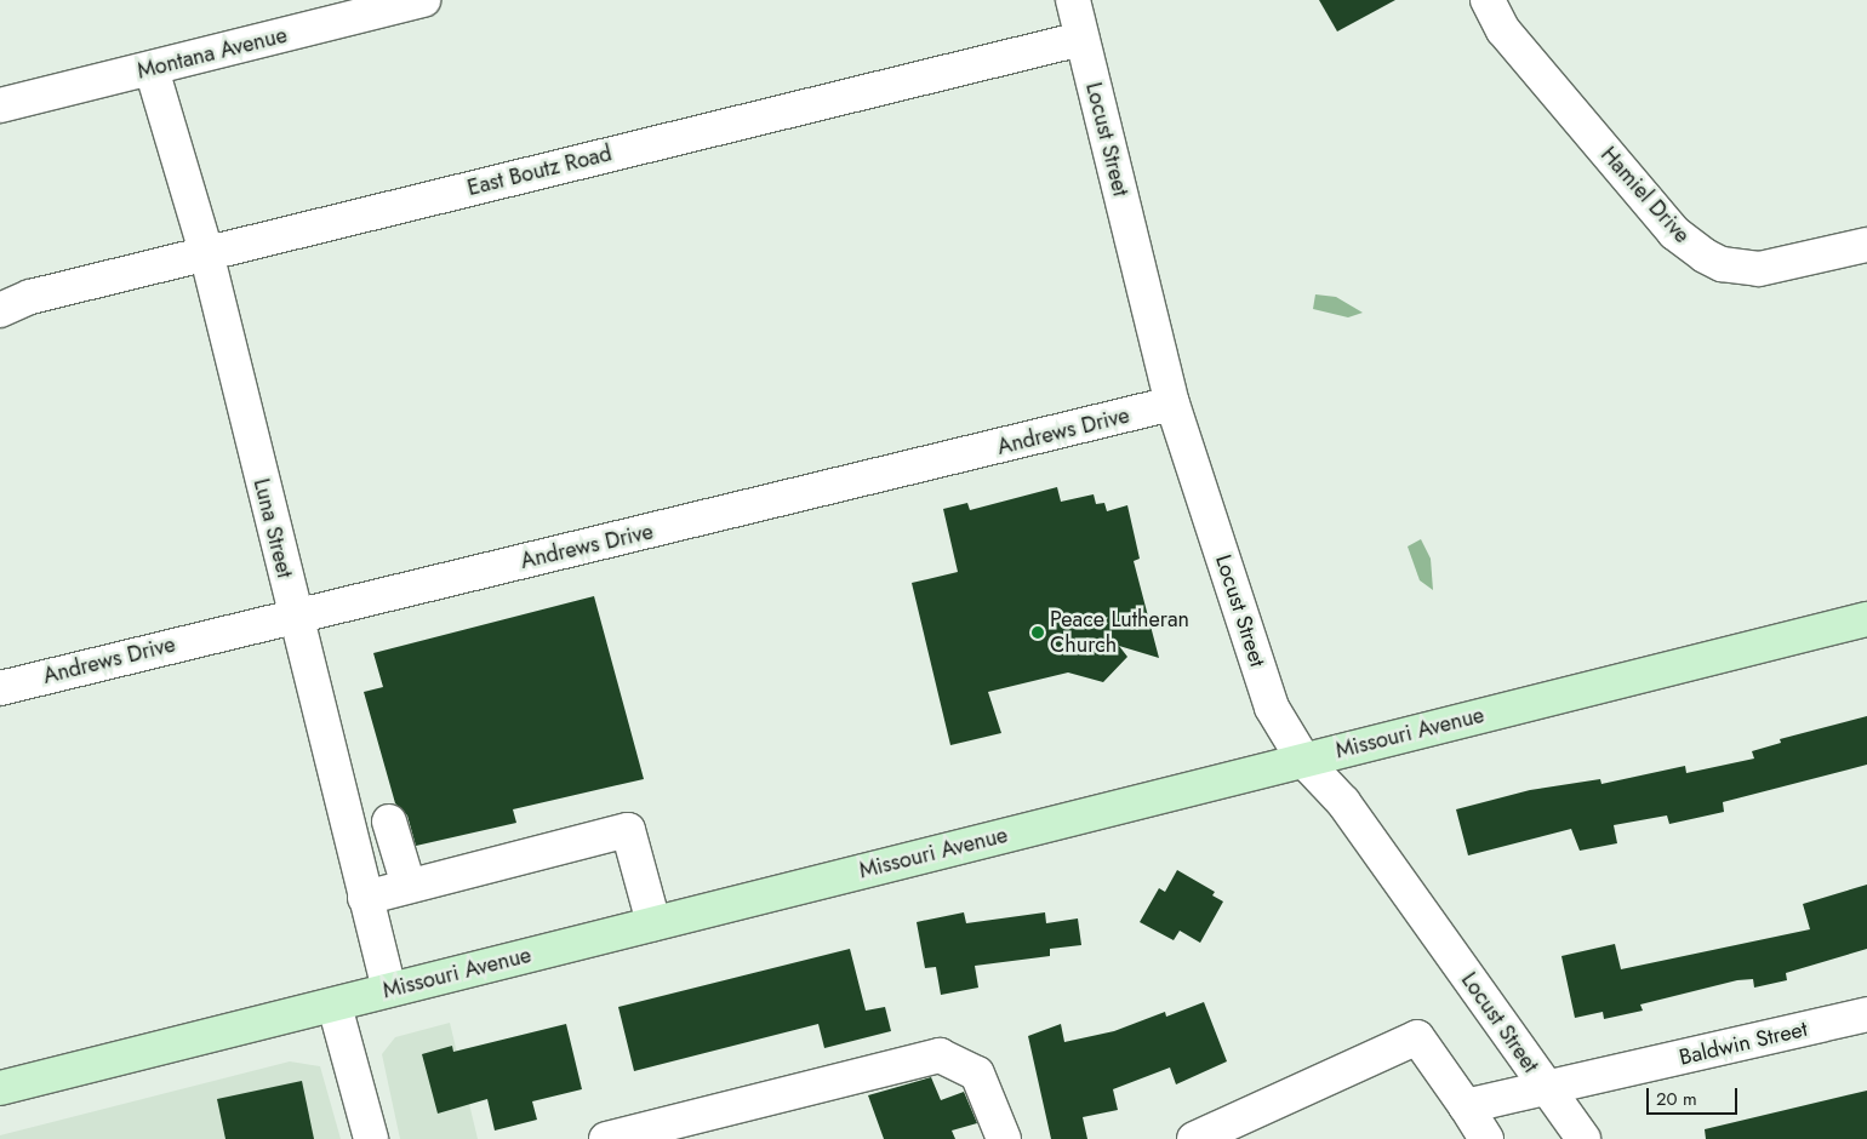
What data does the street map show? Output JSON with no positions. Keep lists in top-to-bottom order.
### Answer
{
  "streets": {
    "main road": ["Missouri Avenue"],
    "street": [
      "Montana Avenue",
      "Locust Street",
      "East Boutz Road",
      "Hamiel Drive",
      "Andrews Drive",
      "Luna Street",
      "Baldwin Street"
    ]
  },
  "crossings": [
    ["Montana Avenue", "Luna Street"],
    ["Locust Street", "East Boutz Road"],
    ["Locust Street", "Andrews Drive"],
    ["Locust Street", "Missouri Avenue"],
    ["Locust Street", "Baldwin Street"],
    ["East Boutz Road", "Luna Street"],
    ["Andrews Drive", "Luna Street"],
    ["Luna Street", "Missouri Avenue"]
  ],
  "places": ["Peace Lutheran Church"],
  "scale_bar": "20 m"
}
